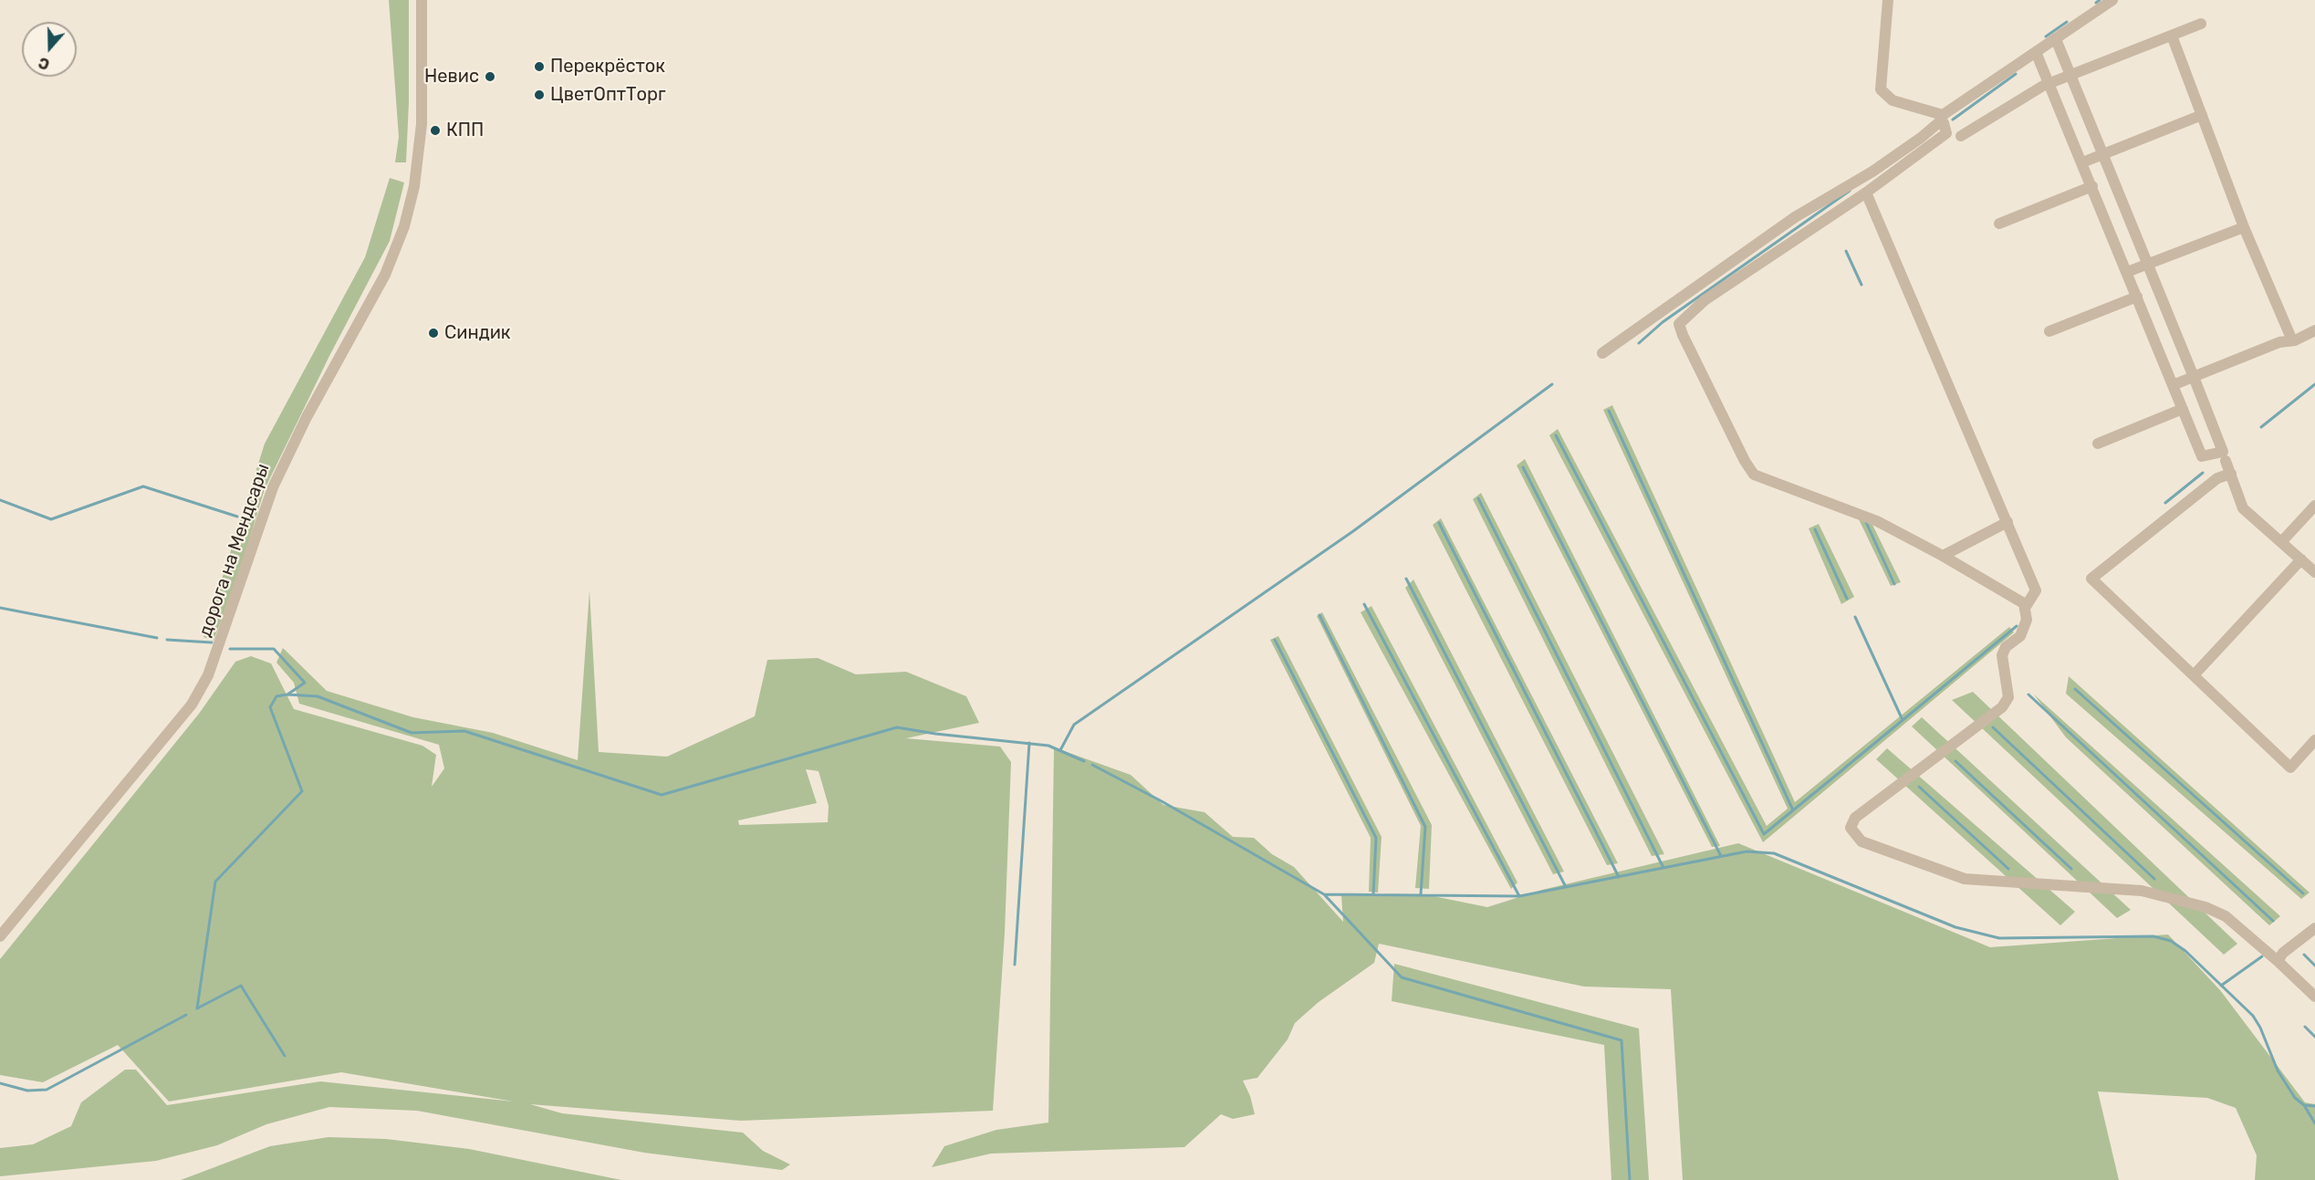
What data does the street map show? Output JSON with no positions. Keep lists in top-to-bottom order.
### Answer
{
  "streets": {
    "street": ["дорога на Мендсары"]
  },
  "places": [
    "Перекрёсток",
    "Невис",
    "ЦветОптТорг",
    "КПП",
    "Синдик"
  ],
  "north": "bottom"
}
